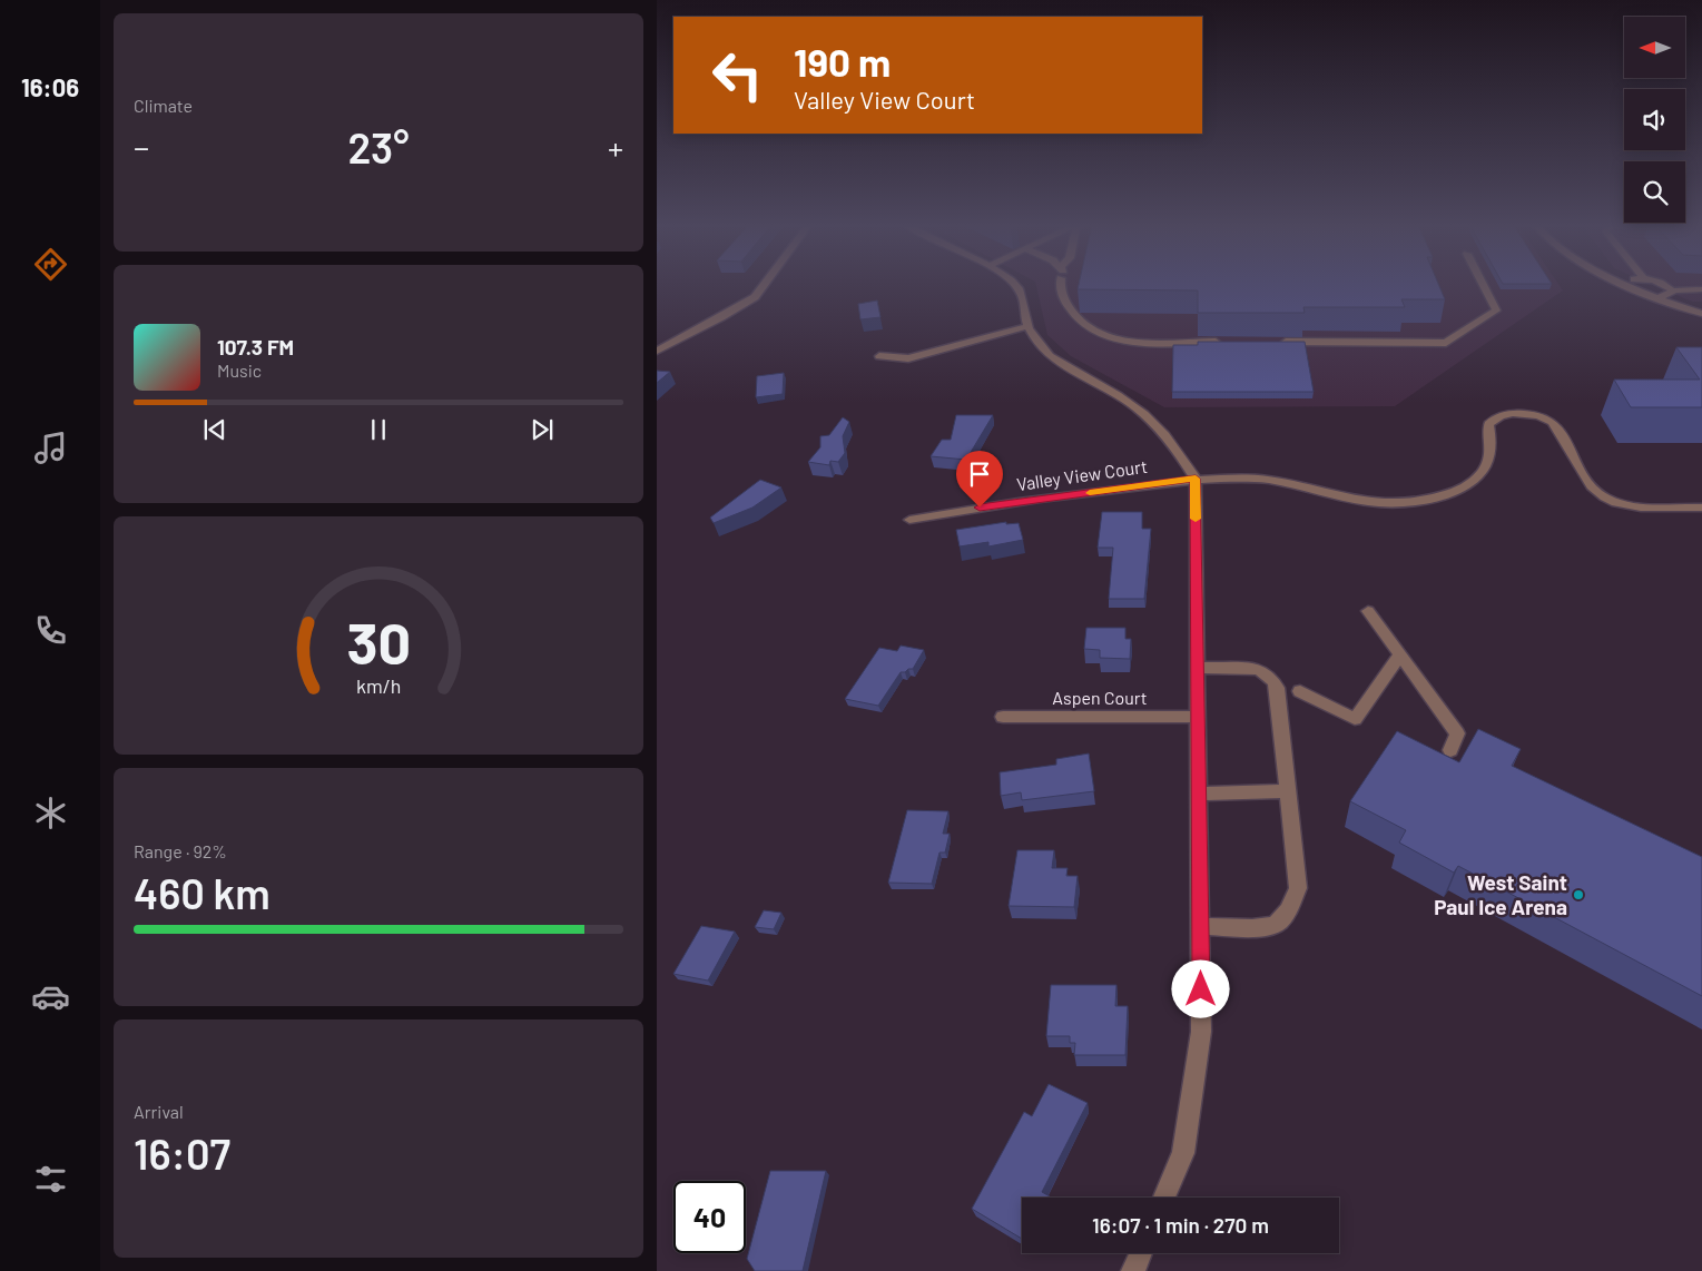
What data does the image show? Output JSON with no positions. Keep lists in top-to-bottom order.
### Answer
{
  "streets": {
    "street": ["Valley View Court", "Aspen Court"]
  },
  "places": ["West Saint Paul Ice Arena"],
  "north": "left",
  "page": {
    "tabs": "16:06",
    "tile": [
      "Climate",
      ["Range · 92%", "460 km"],
      ["Arrival", "16:07"]
    ],
    "turn": ["190 m", "Valley View Court"],
    "heat": ["−", "23°", "+"],
    "song": ["107.3 FM", "Music"],
    "limit": "40",
    "trip": "16:07 · 1 min · 270 m",
    "gauge": ["30", "km/h"]
  }
}
